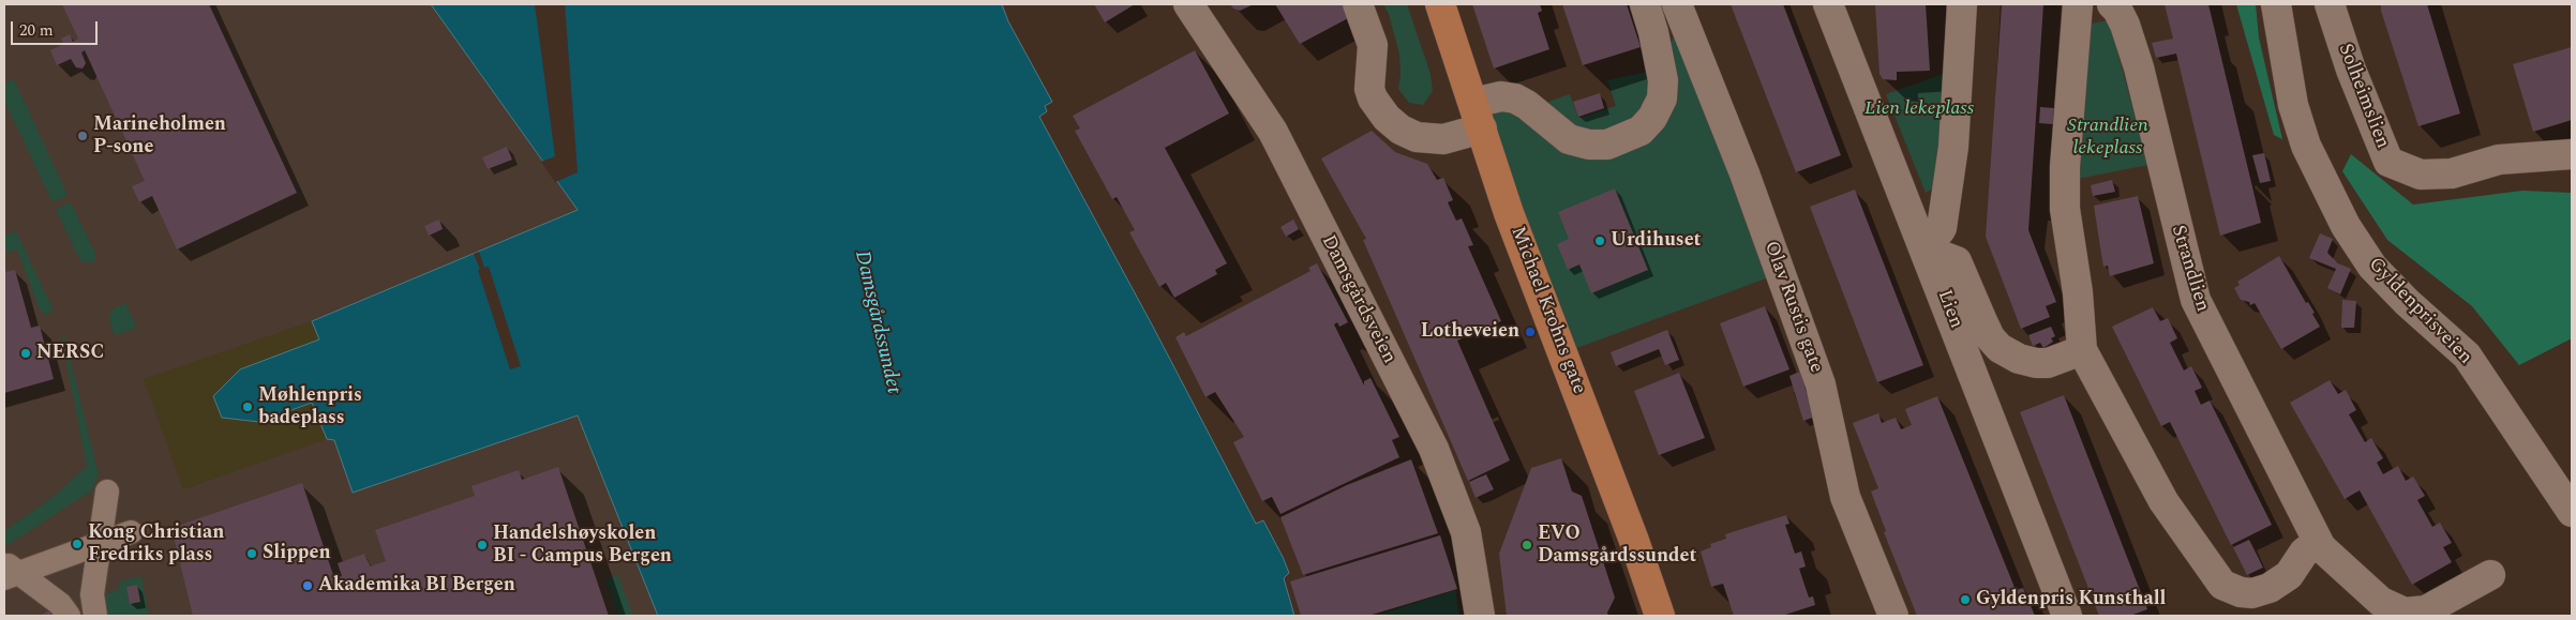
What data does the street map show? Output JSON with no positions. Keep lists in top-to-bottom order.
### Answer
{
  "streets": {
    "main road": ["Michael Krohns gate"],
    "street": [
      "Solheimslien",
      "Strandlien",
      "Damsgårdsveien",
      "Olav Rustis gate",
      "Lien",
      "Gyldenprisveien"
    ]
  },
  "water": ["Damsgårdssundet"],
  "parks": ["Lien lekeplass", "Strandlien lekeplass"],
  "places": [
    "Marineholmen P-sone",
    "Urdihuset",
    "Lotheveien",
    "NERSC",
    "Møhlenpris badeplass",
    "Kong Christian Fredriks plass",
    "Handelshøyskolen BI - Campus Bergen",
    "EVO Damsgårdssundet",
    "Slippen",
    "Akademika BI Bergen",
    "Gyldenpris Kunsthall"
  ],
  "scale_bar": "20 m"
}
